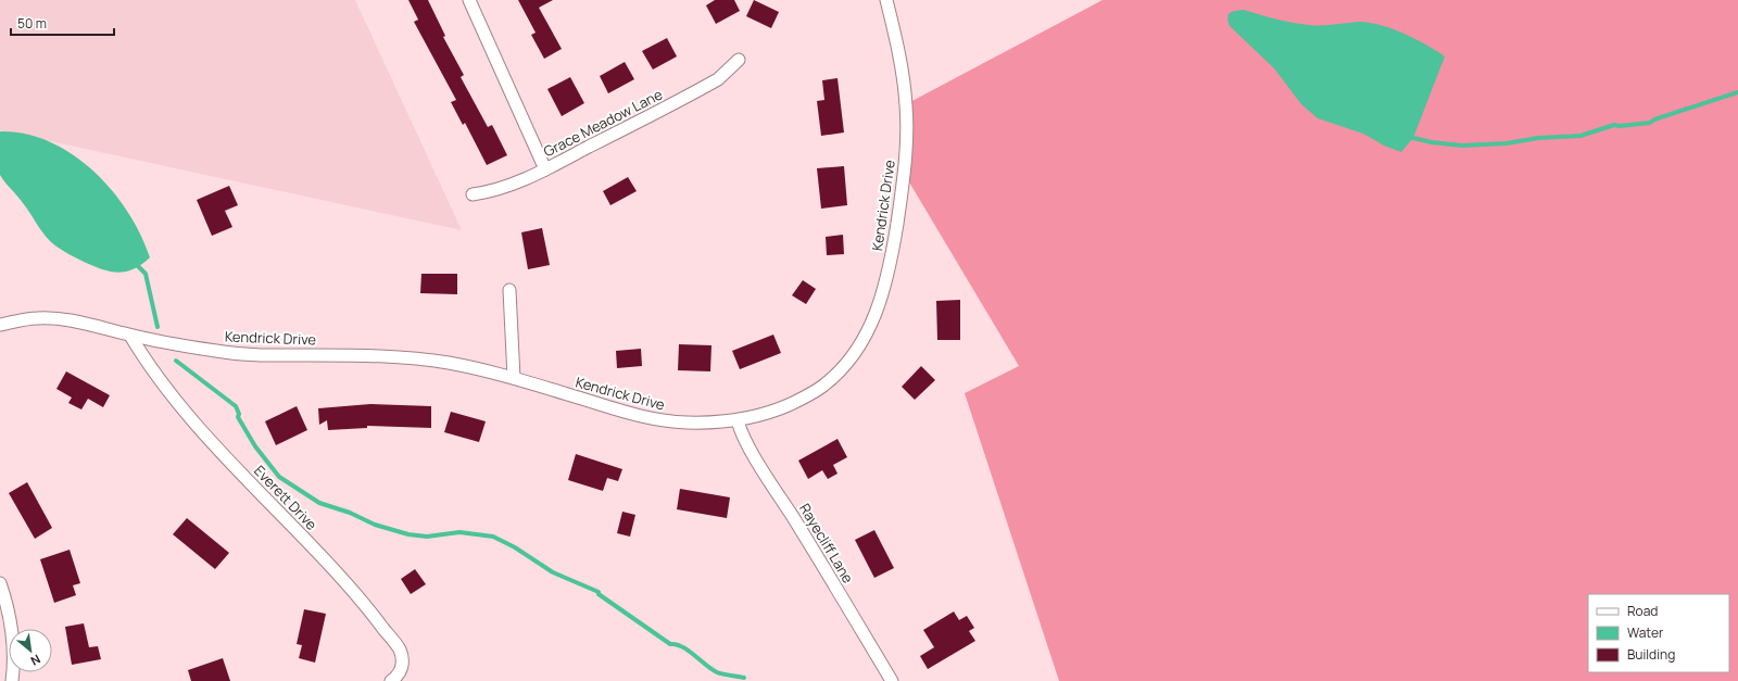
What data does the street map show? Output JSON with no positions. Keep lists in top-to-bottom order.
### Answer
{
  "streets": {
    "street": [
      "Grace Meadow Lane",
      "Kendrick Drive",
      "Everett Drive",
      "Rayecliff Lane"
    ]
  },
  "crossings": [
    ["Kendrick Drive", "Everett Drive"],
    ["Kendrick Drive", "Rayecliff Lane"]
  ],
  "legend": ["Road", "Water", "Building"],
  "scale_bar": "50 m",
  "north": "bottom right"
}
